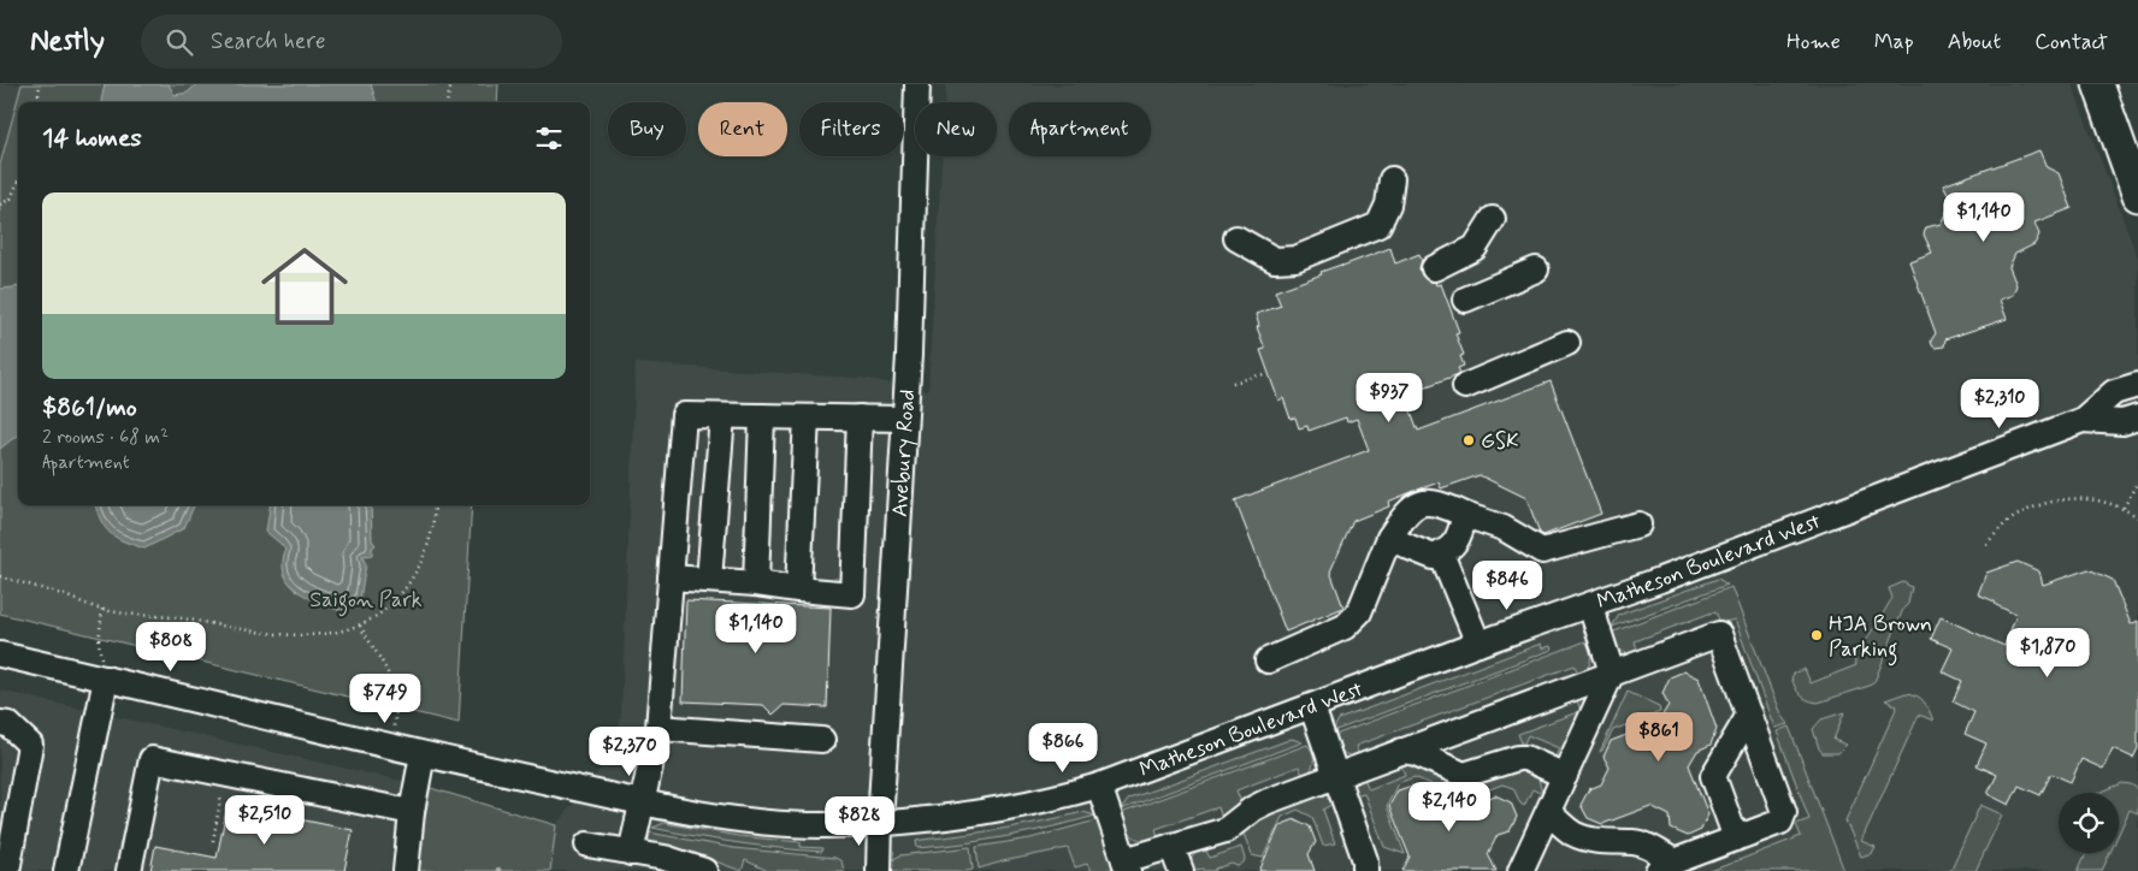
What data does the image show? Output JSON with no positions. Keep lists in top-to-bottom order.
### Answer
{
  "streets": {
    "street": ["Avebury Road", "Matheson Boulevard West"]
  },
  "crossings": [
    ["Avebury Road", "Matheson Boulevard West"]
  ],
  "parks": ["Saigon Park"],
  "places": ["GSK", "HJA Brown Parking"],
  "page": {
    "header": "Nestly",
    "search": "Search here",
    "nav": [
      "Home",
      "Map",
      "About",
      "Contact"
    ],
    "chip": [
      "Buy",
      "Rent",
      "Filters",
      "New",
      "Apartment"
    ],
    "heading": "14 homes",
    "list": [
      {
        "name": "$861/mo",
        "note": "2 rooms · 68 m² · Apartment"
      }
    ],
    "price": [
      "$1,140",
      "$937",
      "$2,310",
      "$846",
      "$1,140",
      "$808",
      "$1,870",
      "$749",
      "$861",
      "$866",
      "$2,370",
      "$2,140",
      "$2,510",
      "$828"
    ]
  }
}
